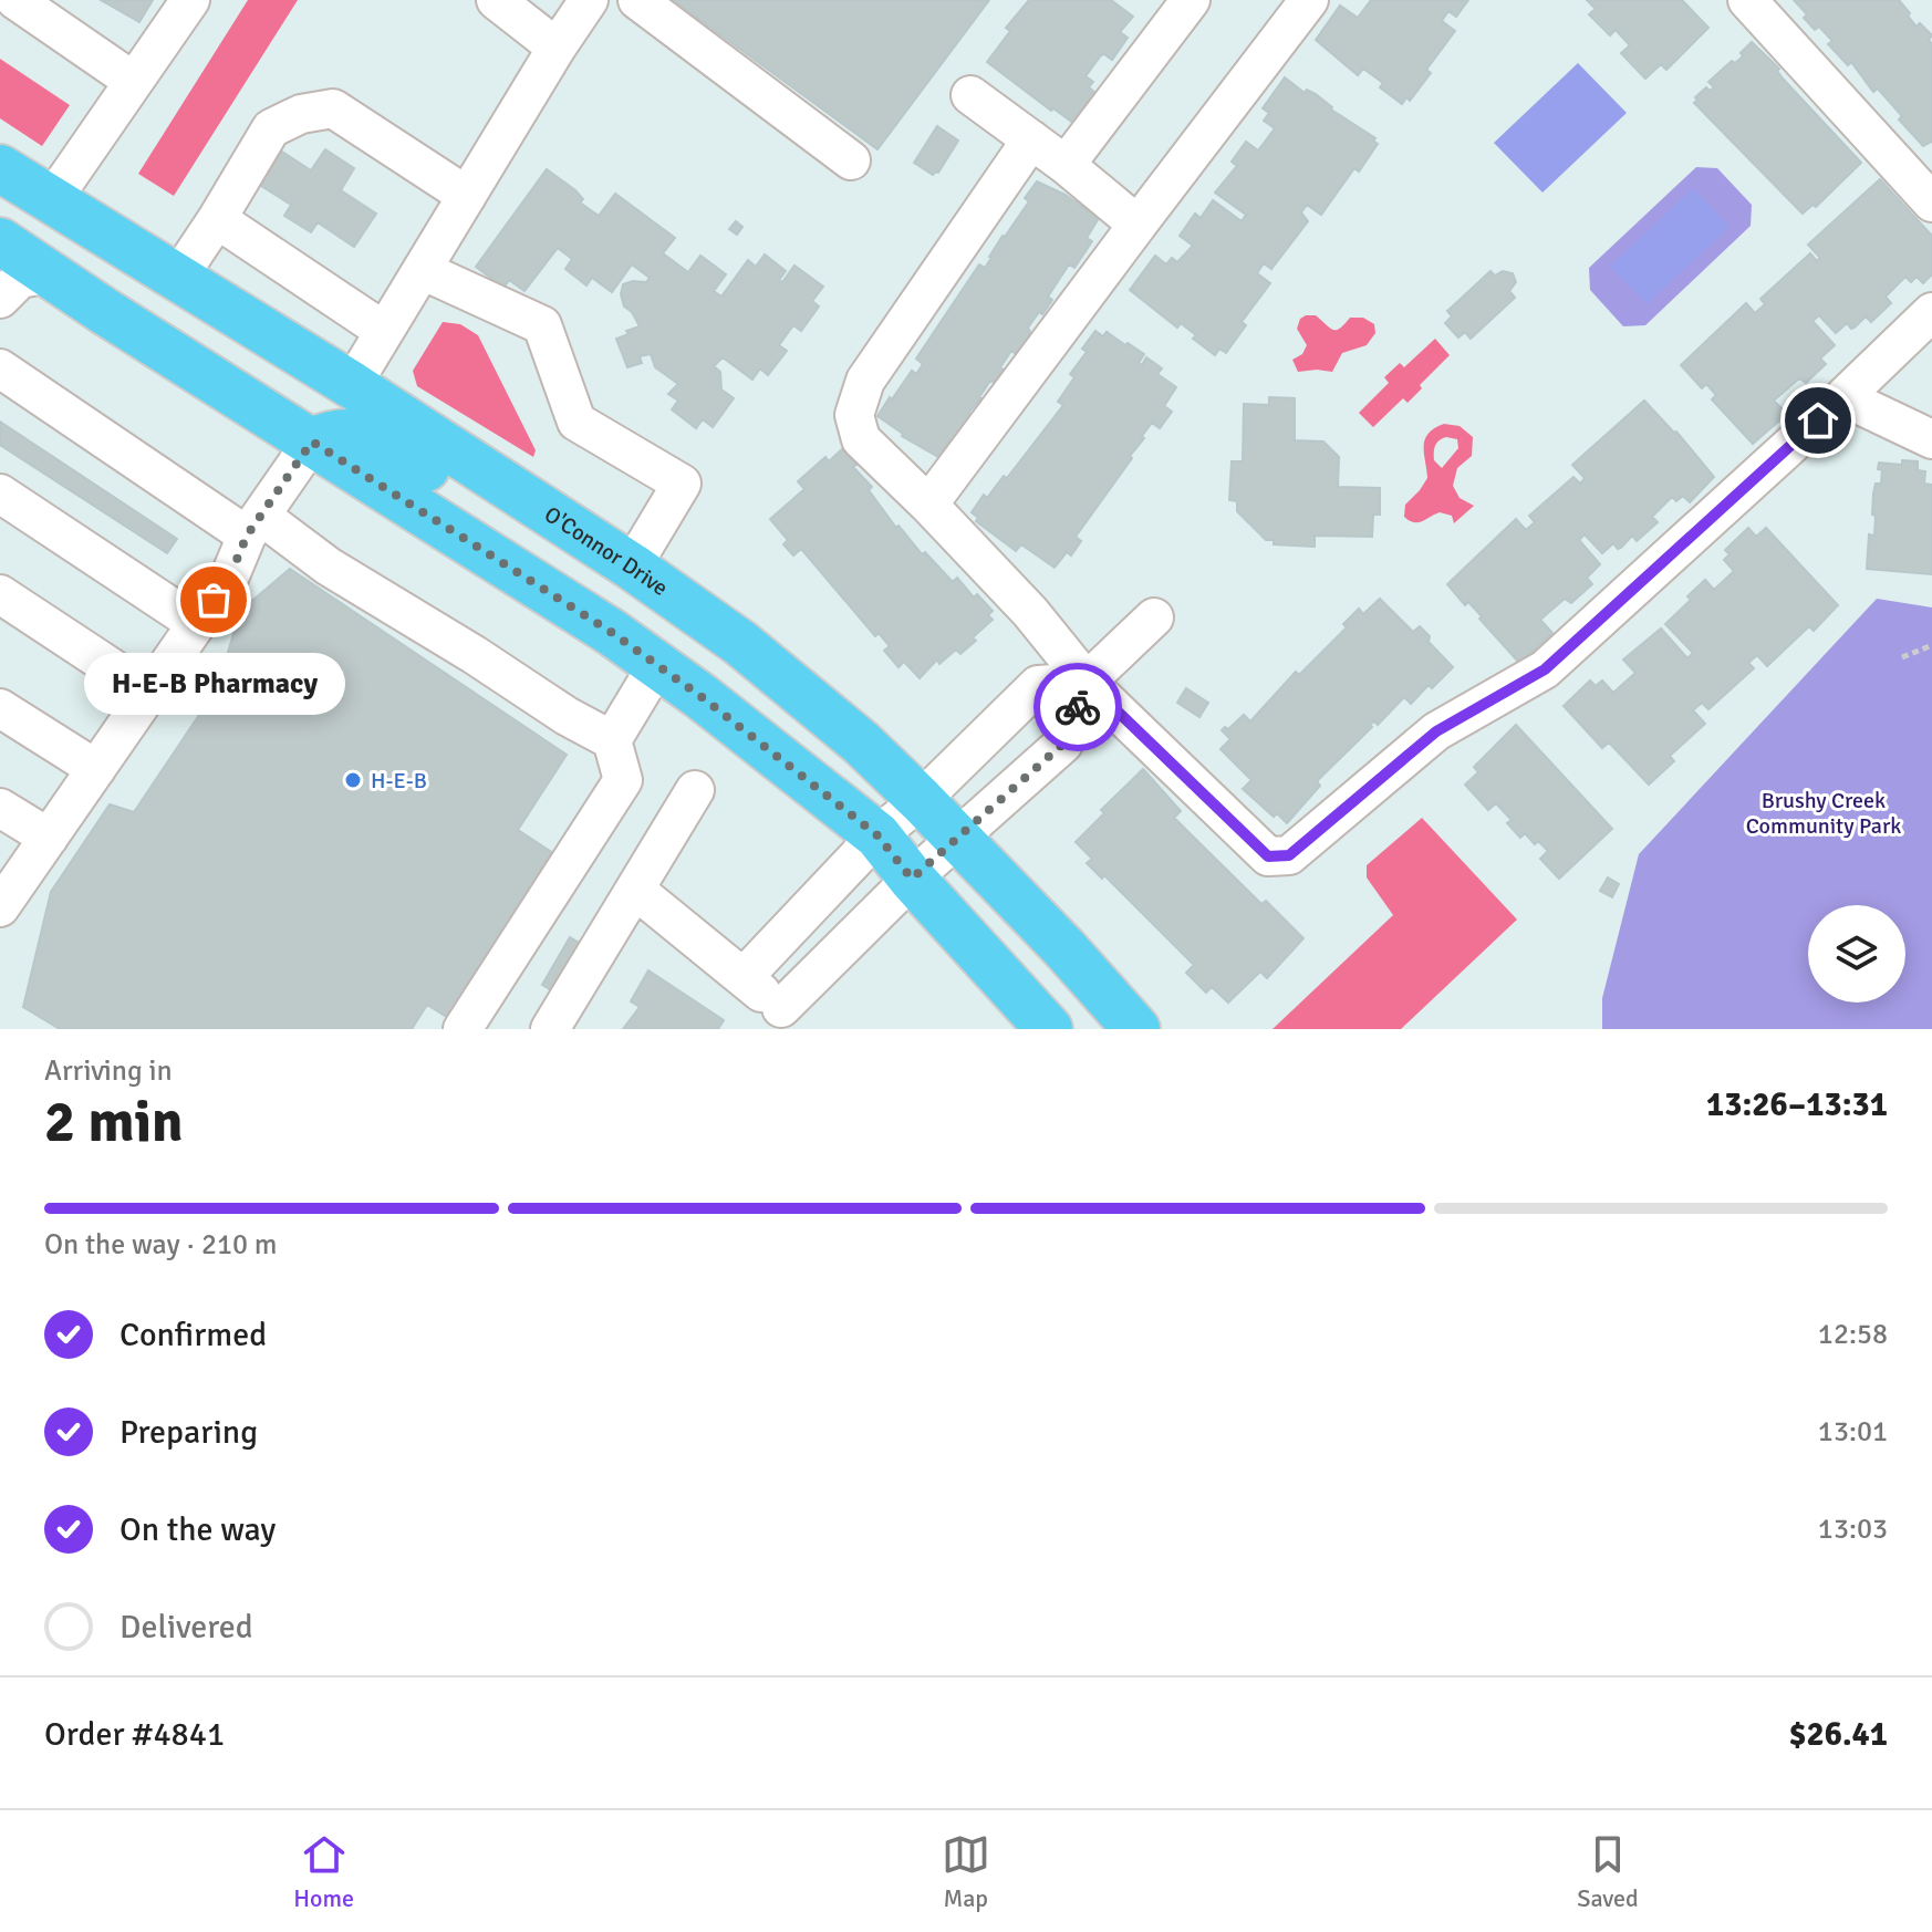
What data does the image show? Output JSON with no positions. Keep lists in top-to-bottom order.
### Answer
{
  "streets": {
    "main road": ["O'Connor Drive"]
  },
  "parks": ["Brushy Creek Community Park"],
  "places": ["H-E-B Pharmacy", "H-E-B"],
  "page": {
    "bubble": "H-E-B Pharmacy",
    "heading": ["2 min", "Arriving in", "13:26–13:31"],
    "panel": ["Order #4841", "$26.41"],
    "bar": "On the way · 210 m",
    "list": [
      ["Confirmed", "12:58"],
      ["Preparing", "13:01"],
      ["On the way", "13:03"],
      "Delivered"
    ],
    "tabs": ["Home", "Map", "Saved"]
  }
}
